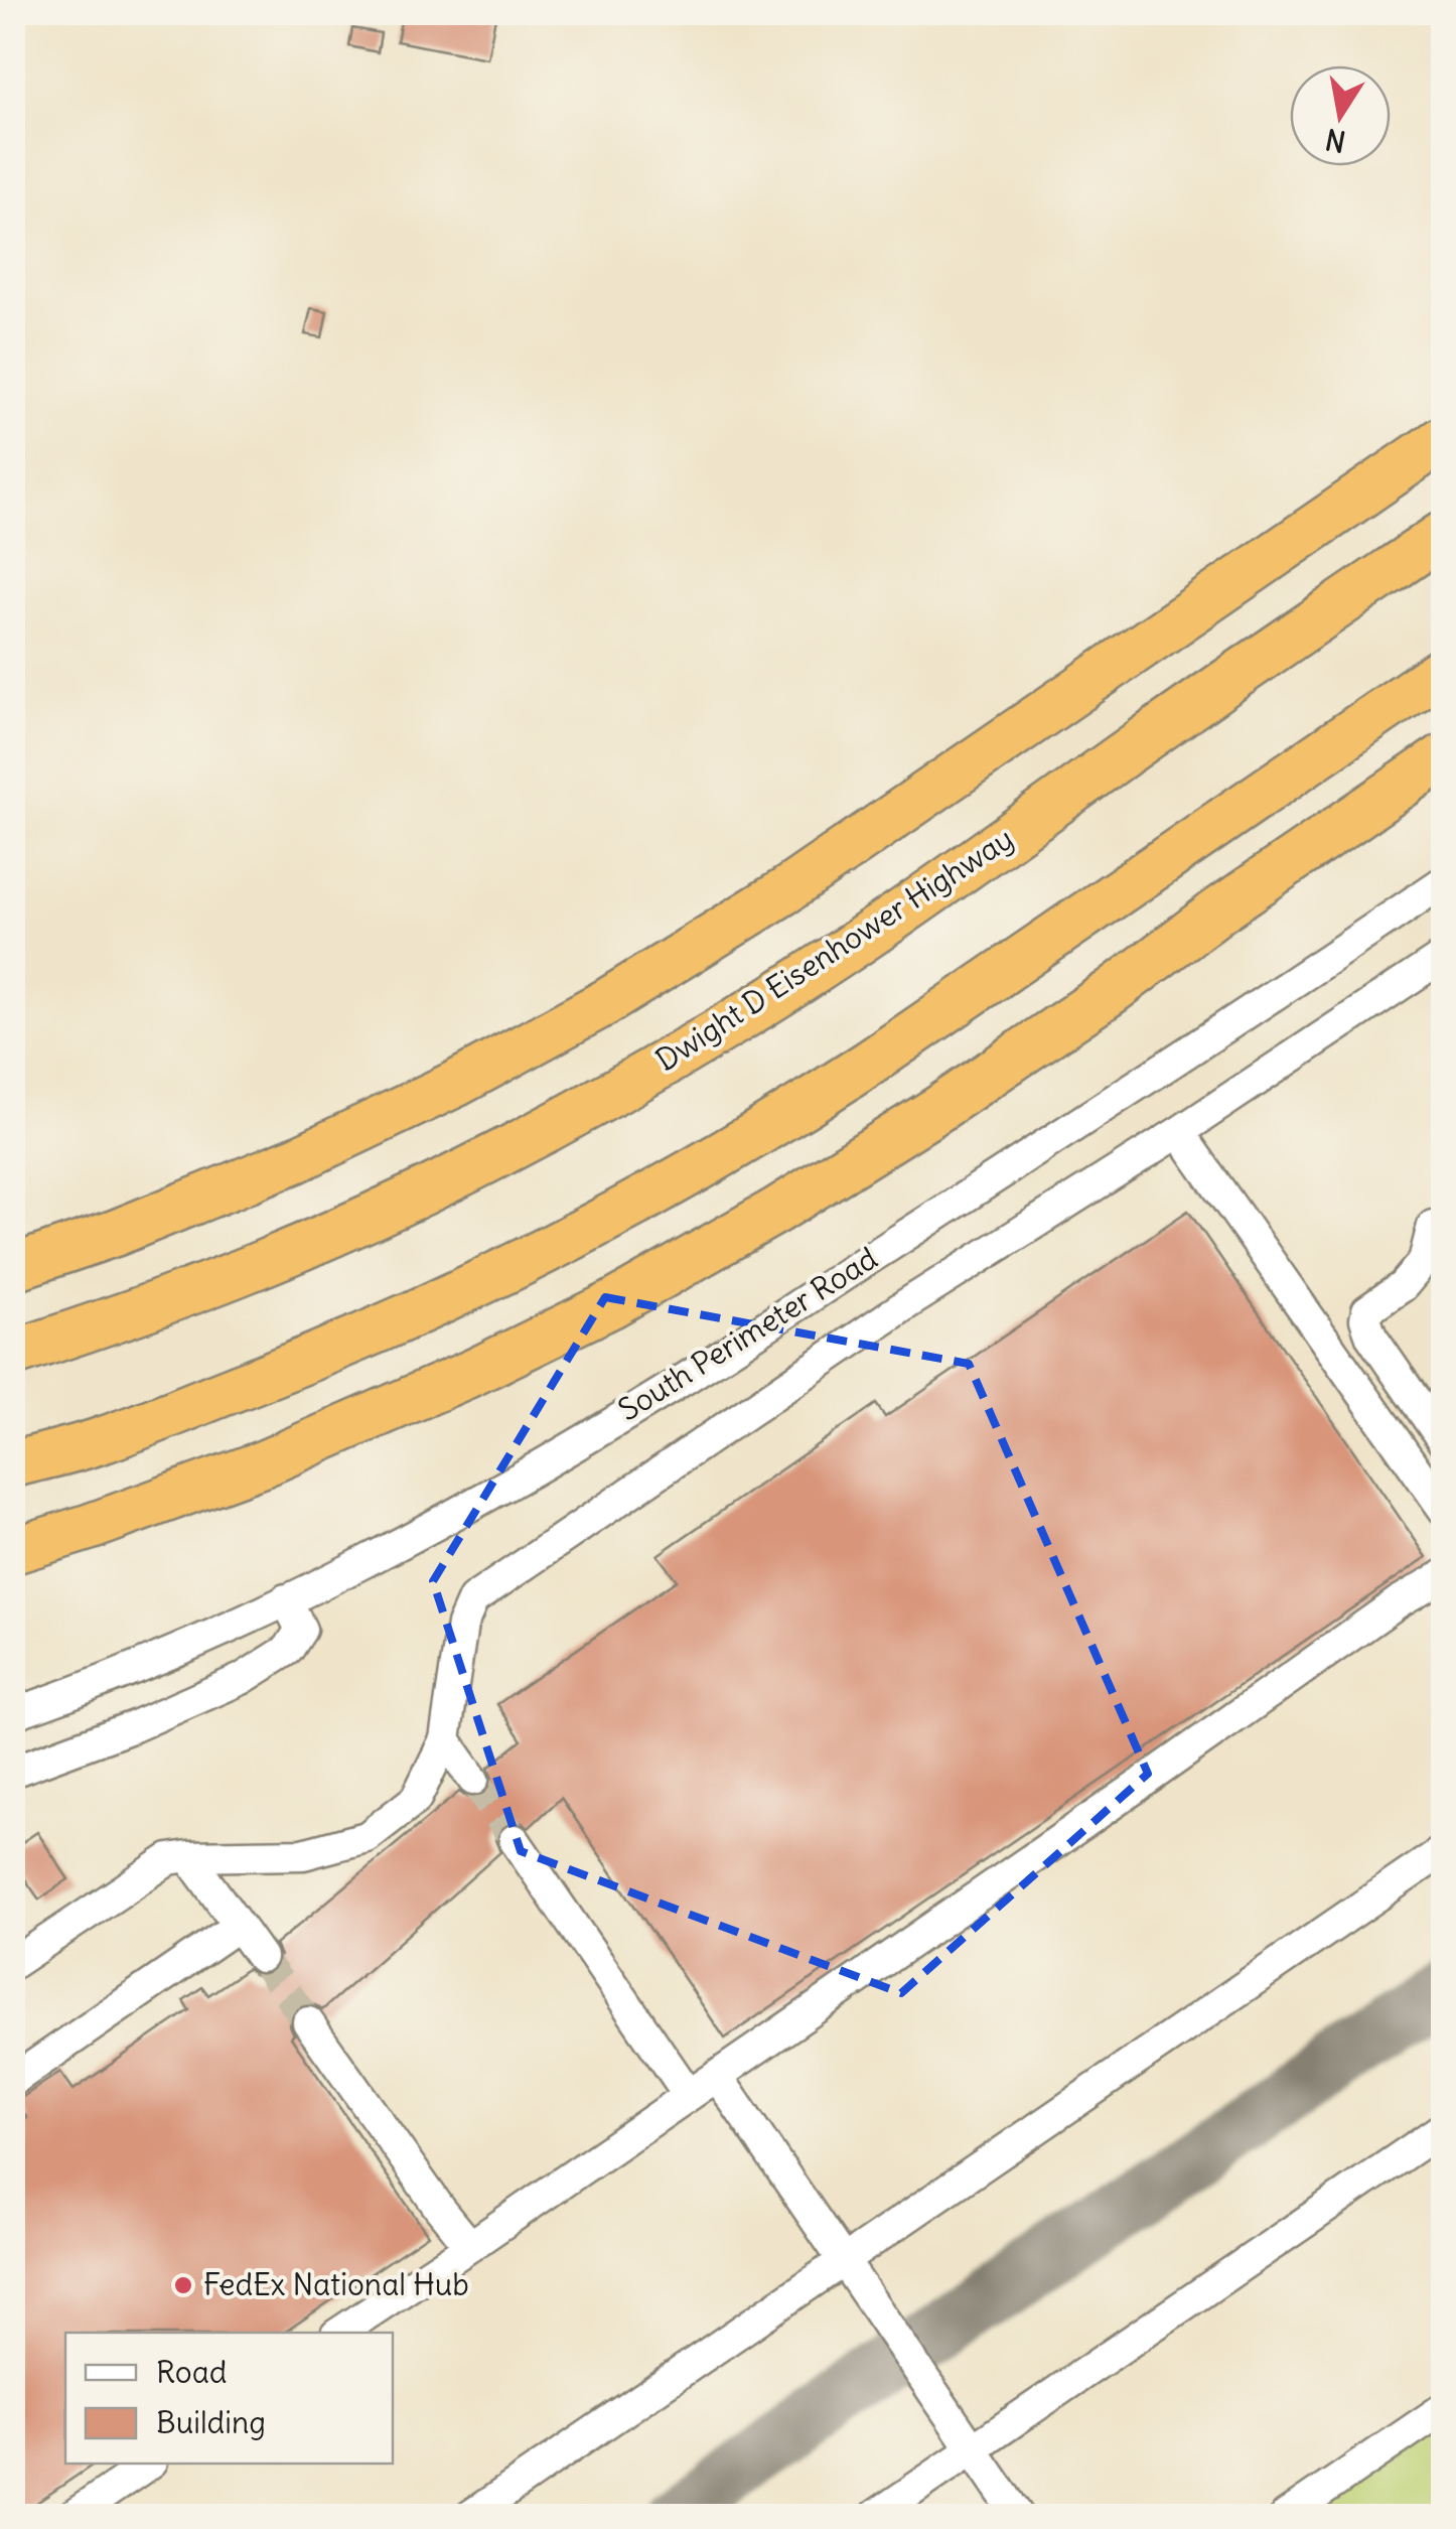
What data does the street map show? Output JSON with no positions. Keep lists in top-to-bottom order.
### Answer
{
  "streets": {
    "highway": ["Dwight D Eisenhower Highway"],
    "street": ["South Perimeter Road"]
  },
  "places": ["FedEx National Hub"],
  "legend": ["Road", "Building"],
  "north": "bottom"
}
